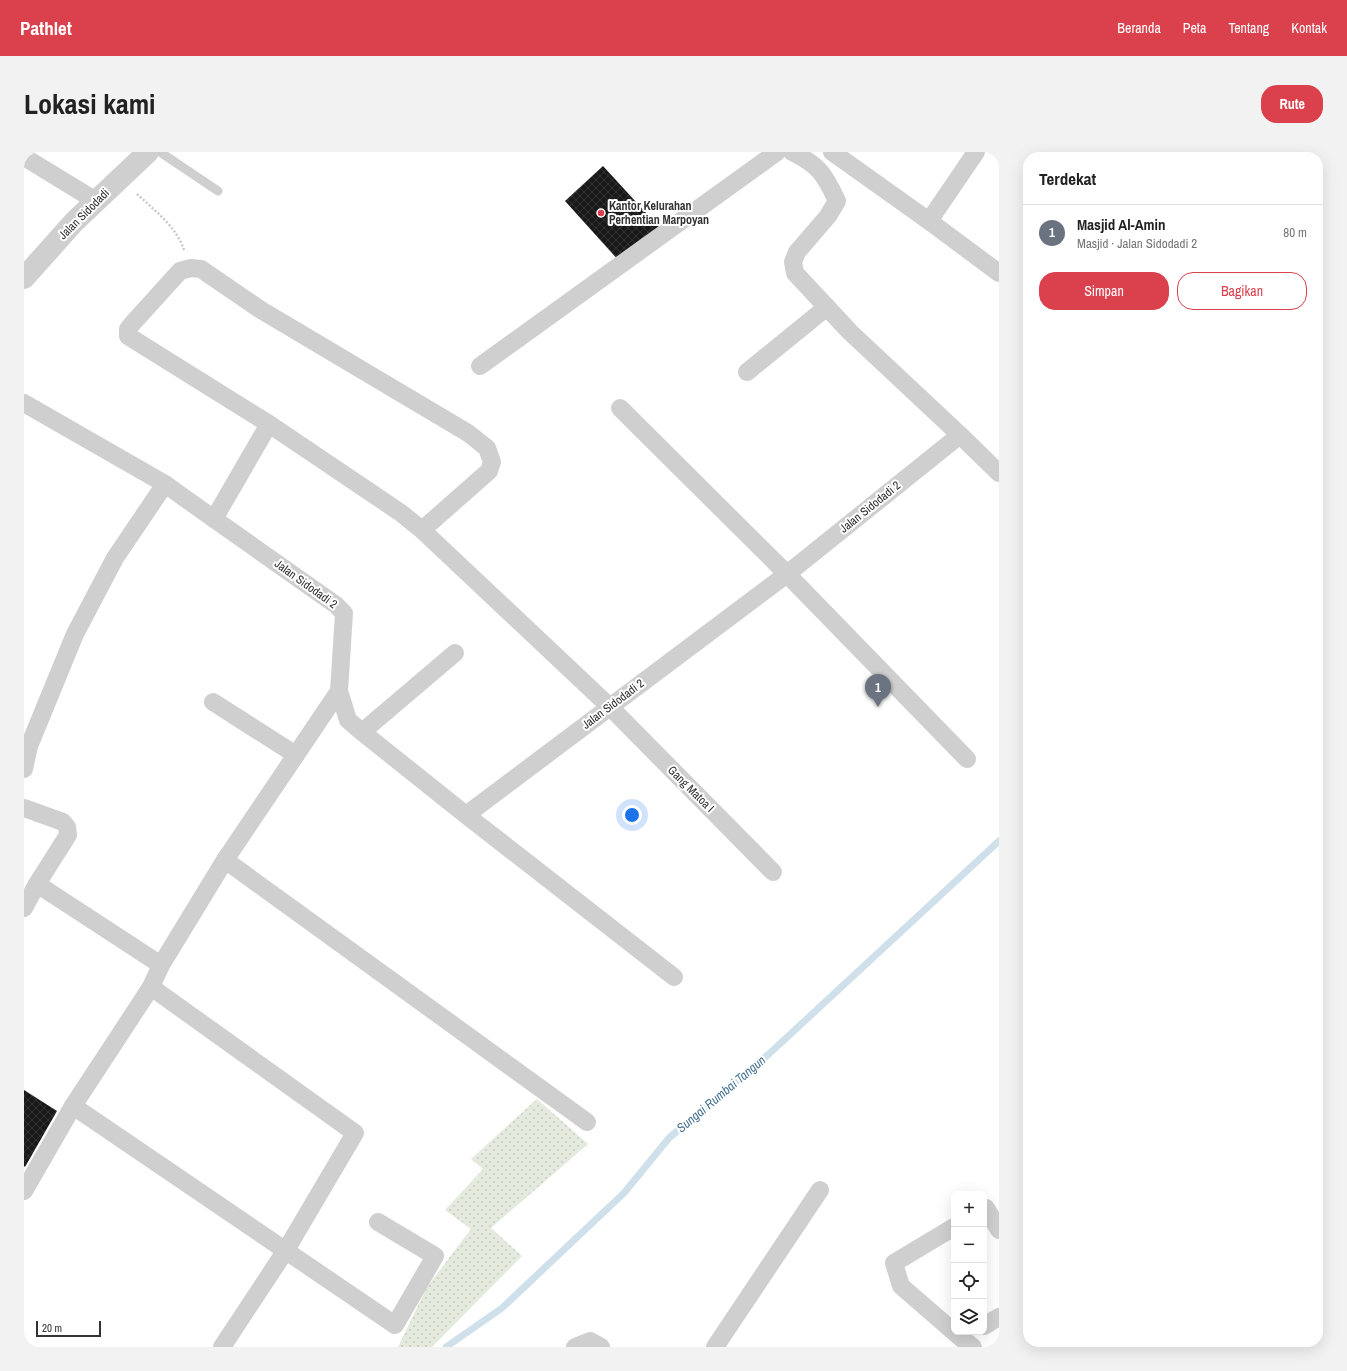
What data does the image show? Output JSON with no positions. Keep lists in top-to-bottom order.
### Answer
{
  "streets": {
    "street": ["Jalan Sidodadi", "Jalan Sidodadi 2", "Gang Matoa I"]
  },
  "crossings": [
    ["Jalan Sidodadi 2", "Gang Matoa I"]
  ],
  "water": ["Sungai Rumbai Tangun"],
  "places": ["Kantor Kelurahan Perhentian Marpoyan"],
  "scale_bar": "20 m",
  "page": {
    "header": "Pathlet",
    "nav": [
      "Beranda",
      "Peta",
      "Tentang",
      "Kontak"
    ],
    "title": "Lokasi kami",
    "buttons": [
      "Rute",
      ["Simpan", "Bagikan"]
    ],
    "heading": "Terdekat",
    "list": [
      {
        "mark": "1",
        "name": "Masjid Al-Amin",
        "note": "Masjid · Jalan Sidodadi 2",
        "value": "80 m"
      }
    ],
    "pins": "1",
    "map_buttons": ["+", "−"],
    "scale": "20 m"
  }
}
